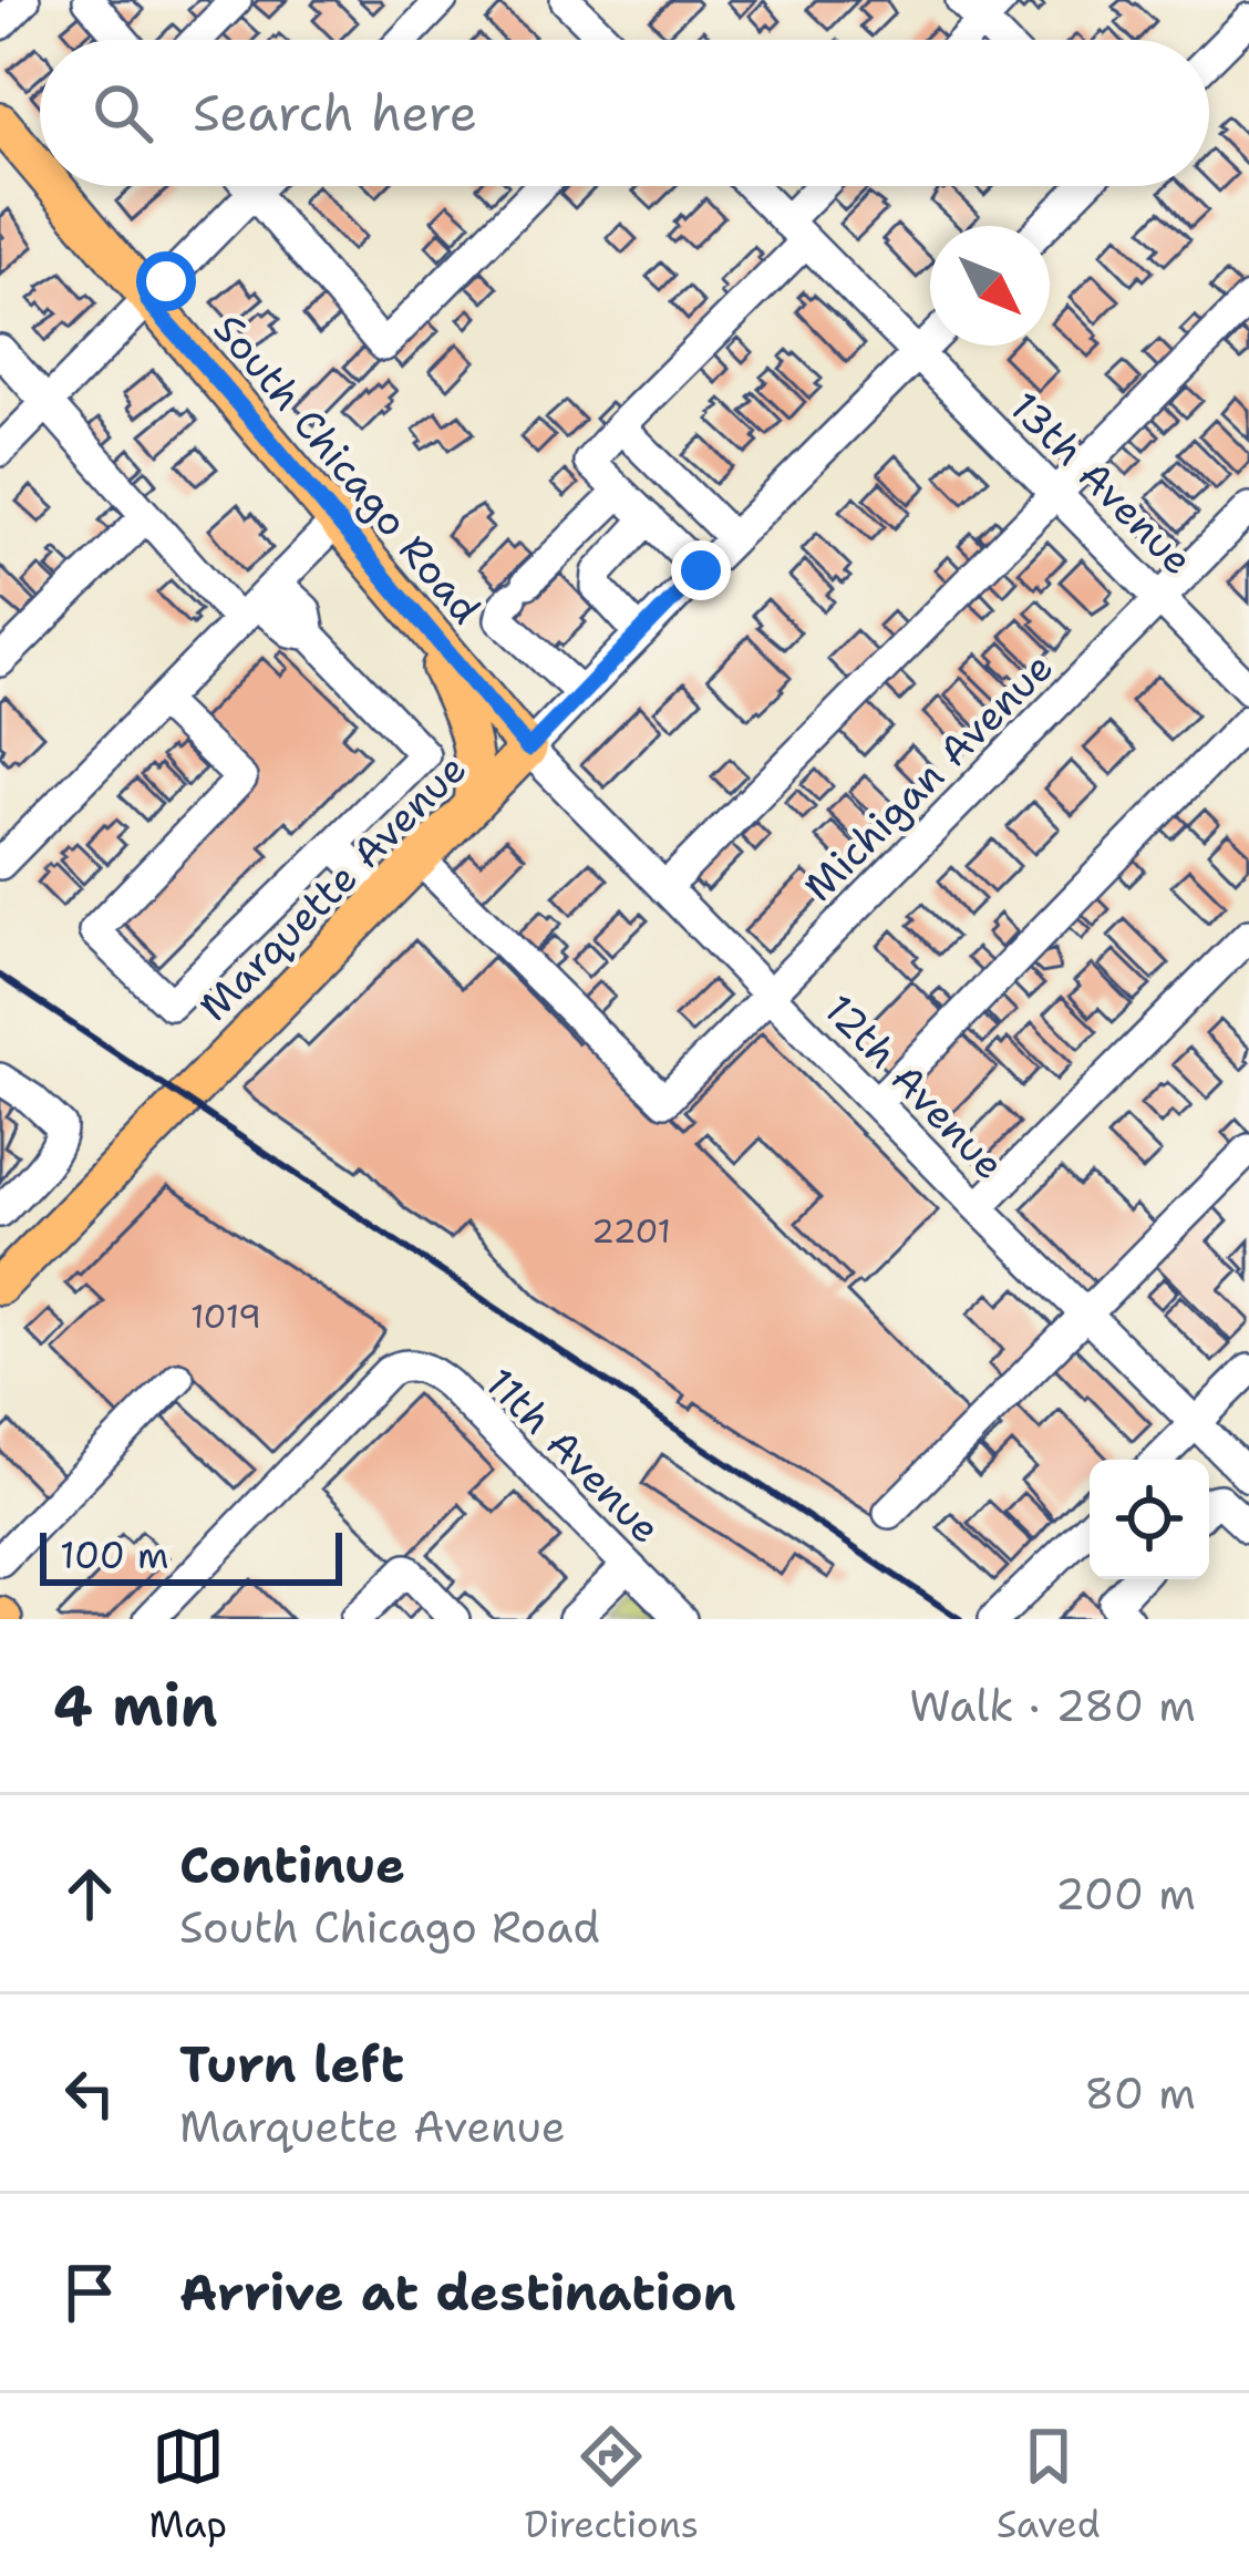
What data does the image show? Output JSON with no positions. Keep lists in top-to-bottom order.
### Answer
{
  "streets": {
    "main road": ["South Chicago Road", "Marquette Avenue"],
    "street": [
      "13th Avenue",
      "Michigan Avenue",
      "12th Avenue",
      "11th Avenue"
    ]
  },
  "crossings": [
    ["South Chicago Road", "Marquette Avenue"],
    ["South Chicago Road", "12th Avenue"],
    ["13th Avenue", "Michigan Avenue"],
    ["13th Avenue", "Marquette Avenue"],
    ["Michigan Avenue", "Marquette Avenue"],
    ["Michigan Avenue", "12th Avenue"],
    ["Marquette Avenue", "12th Avenue"]
  ],
  "house_numbers": ["2201", "1019"],
  "scale_bar": "100 m",
  "north": "bottom right",
  "page": {
    "search": "Search here",
    "scale": "100 m",
    "heading": ["4 min", "Walk · 280 m"],
    "list": [
      ["Continue", "South Chicago Road", "200 m"],
      ["Turn left", "Marquette Avenue", "80 m"],
      "Arrive at destination"
    ],
    "nav": ["Map", "Directions", "Saved"]
  }
}
